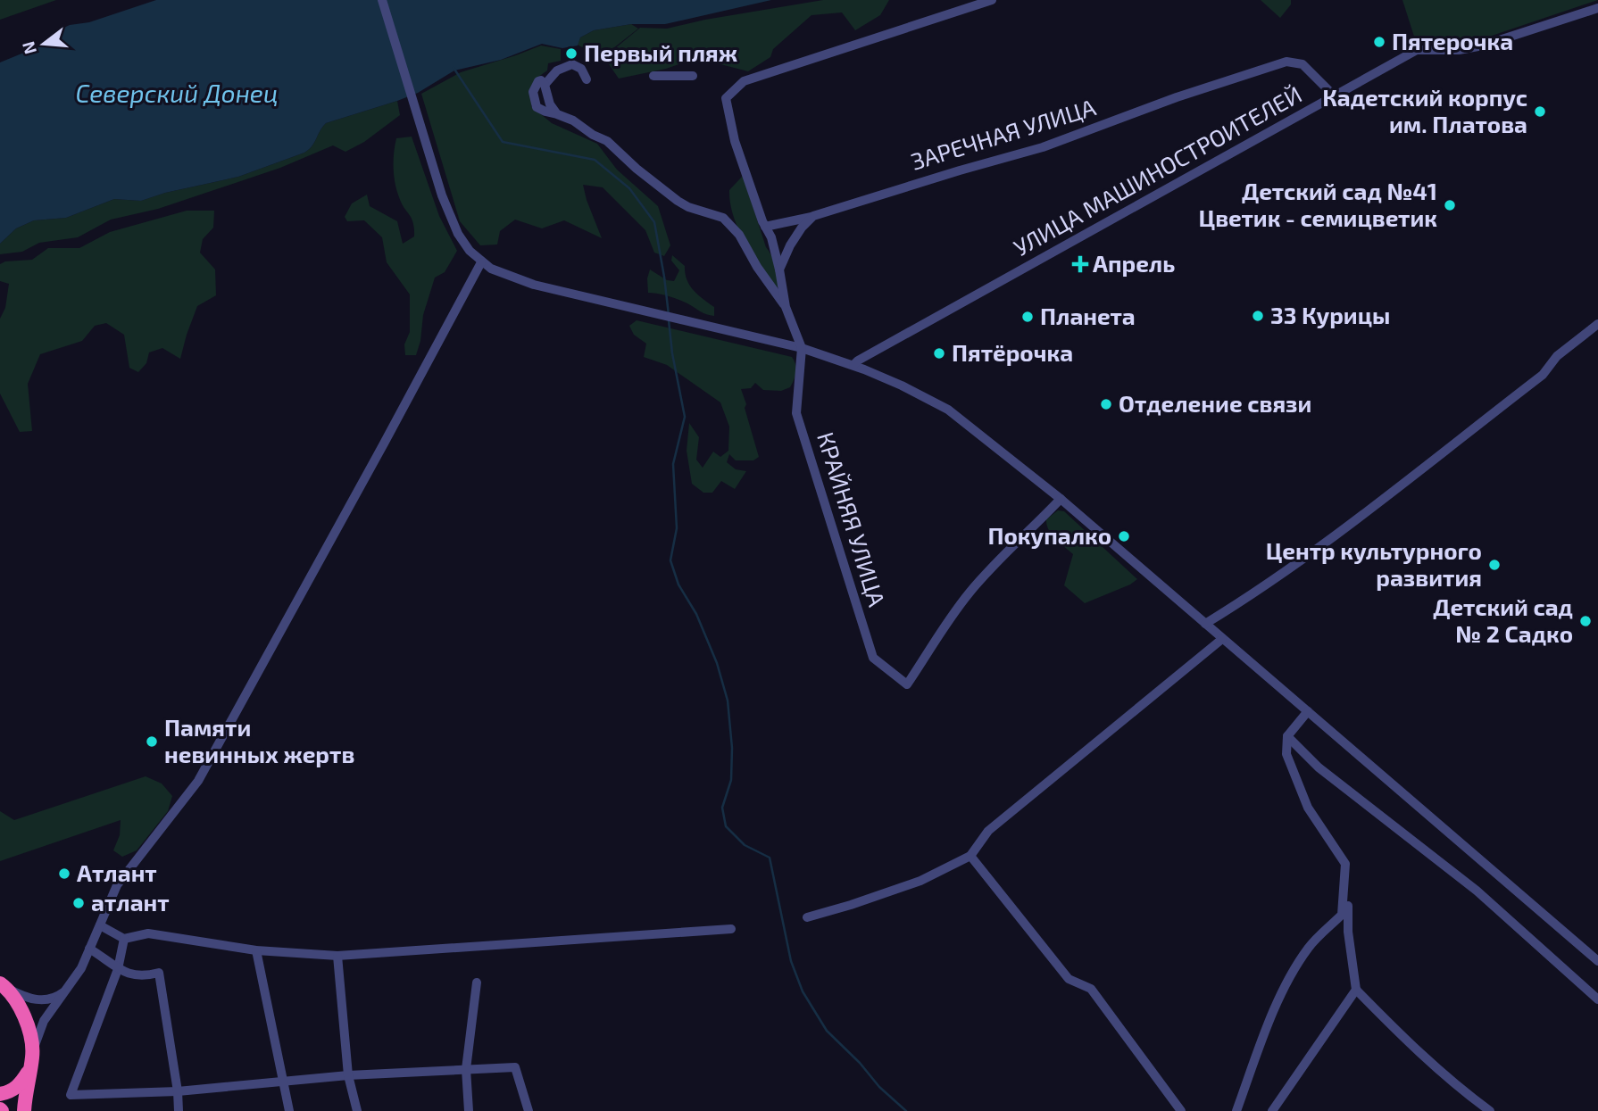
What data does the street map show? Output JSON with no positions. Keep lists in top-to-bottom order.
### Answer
{
  "streets": {
    "street": ["ЗАРЕЧНАЯ УЛИЦА", "УЛИЦА МАШИНОСТРОИТЕЛЕЙ", "КРАЙНЯЯ УЛИЦА"]
  },
  "crossings": [
    ["ЗАРЕЧНАЯ УЛИЦА", "УЛИЦА МАШИНОСТРОИТЕЛЕЙ"]
  ],
  "water": ["Северский Донец"],
  "places": {
    "other": [
      "Пятерочка",
      "Первый пляж",
      "Кадетский корпус им. Платова",
      "Детский сад №41 Цветик - семицветик",
      "33 Курицы",
      "Планета",
      "Пятёрочка",
      "Отделение связи",
      "Покупалко",
      "Центр культурного развития",
      "Детский сад № 2 Садко",
      "Памяти невинных жертв",
      "Атлант",
      "атлант"
    ],
    "health": ["Апрель"]
  },
  "north": "left"
}
